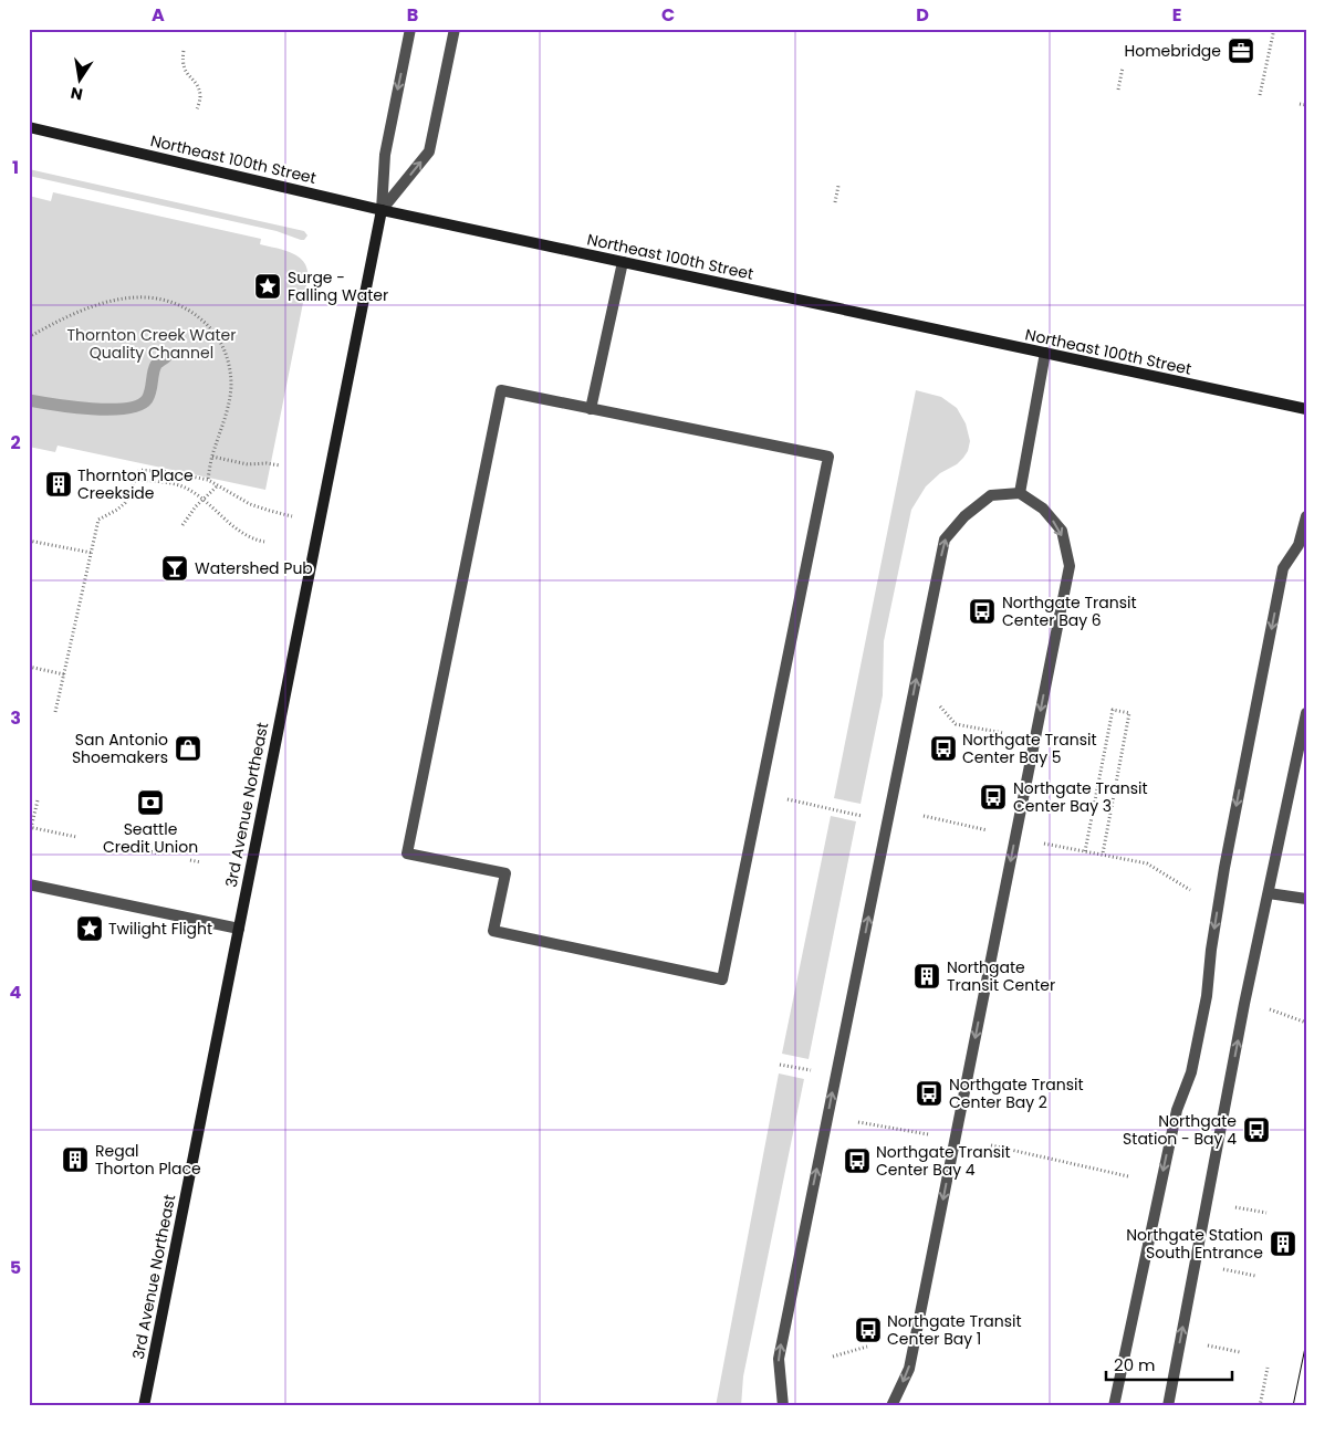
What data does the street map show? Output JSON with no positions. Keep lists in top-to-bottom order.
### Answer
{
  "streets": {
    "street": ["Northeast 100th Street", "3rd Avenue Northeast"]
  },
  "crossings": [
    ["Northeast 100th Street", "3rd Avenue Northeast"]
  ],
  "parks": ["Thornton Creek Water Quality Channel"],
  "places": {
    "office": ["Homebridge"],
    "place": ["Surge - Falling Water", "Twilight Flight"],
    "building": [
      "Thornton Place Creekside",
      "Northgate Transit Center",
      "Regal Thorton Place",
      "Northgate Station South Entrance"
    ],
    "bar": ["Watershed Pub"],
    "bus stop": [
      "Northgate Transit Center Bay 6",
      "Northgate Transit Center Bay 5",
      "Northgate Transit Center Bay 3",
      "Northgate Transit Center Bay 2",
      "Northgate Station - Bay 4",
      "Northgate Transit Center Bay 4",
      "Northgate Transit Center Bay 1"
    ],
    "shop": ["San Antonio Shoemakers"],
    "bank": ["Seattle Credit Union"]
  },
  "scale_bar": "20 m",
  "north": "bottom",
  "grid": {
    "columns": [
      "A",
      "B",
      "C",
      "D",
      "E"
    ],
    "rows": [
      "1",
      "2",
      "3",
      "4",
      "5"
    ]
  }
}
